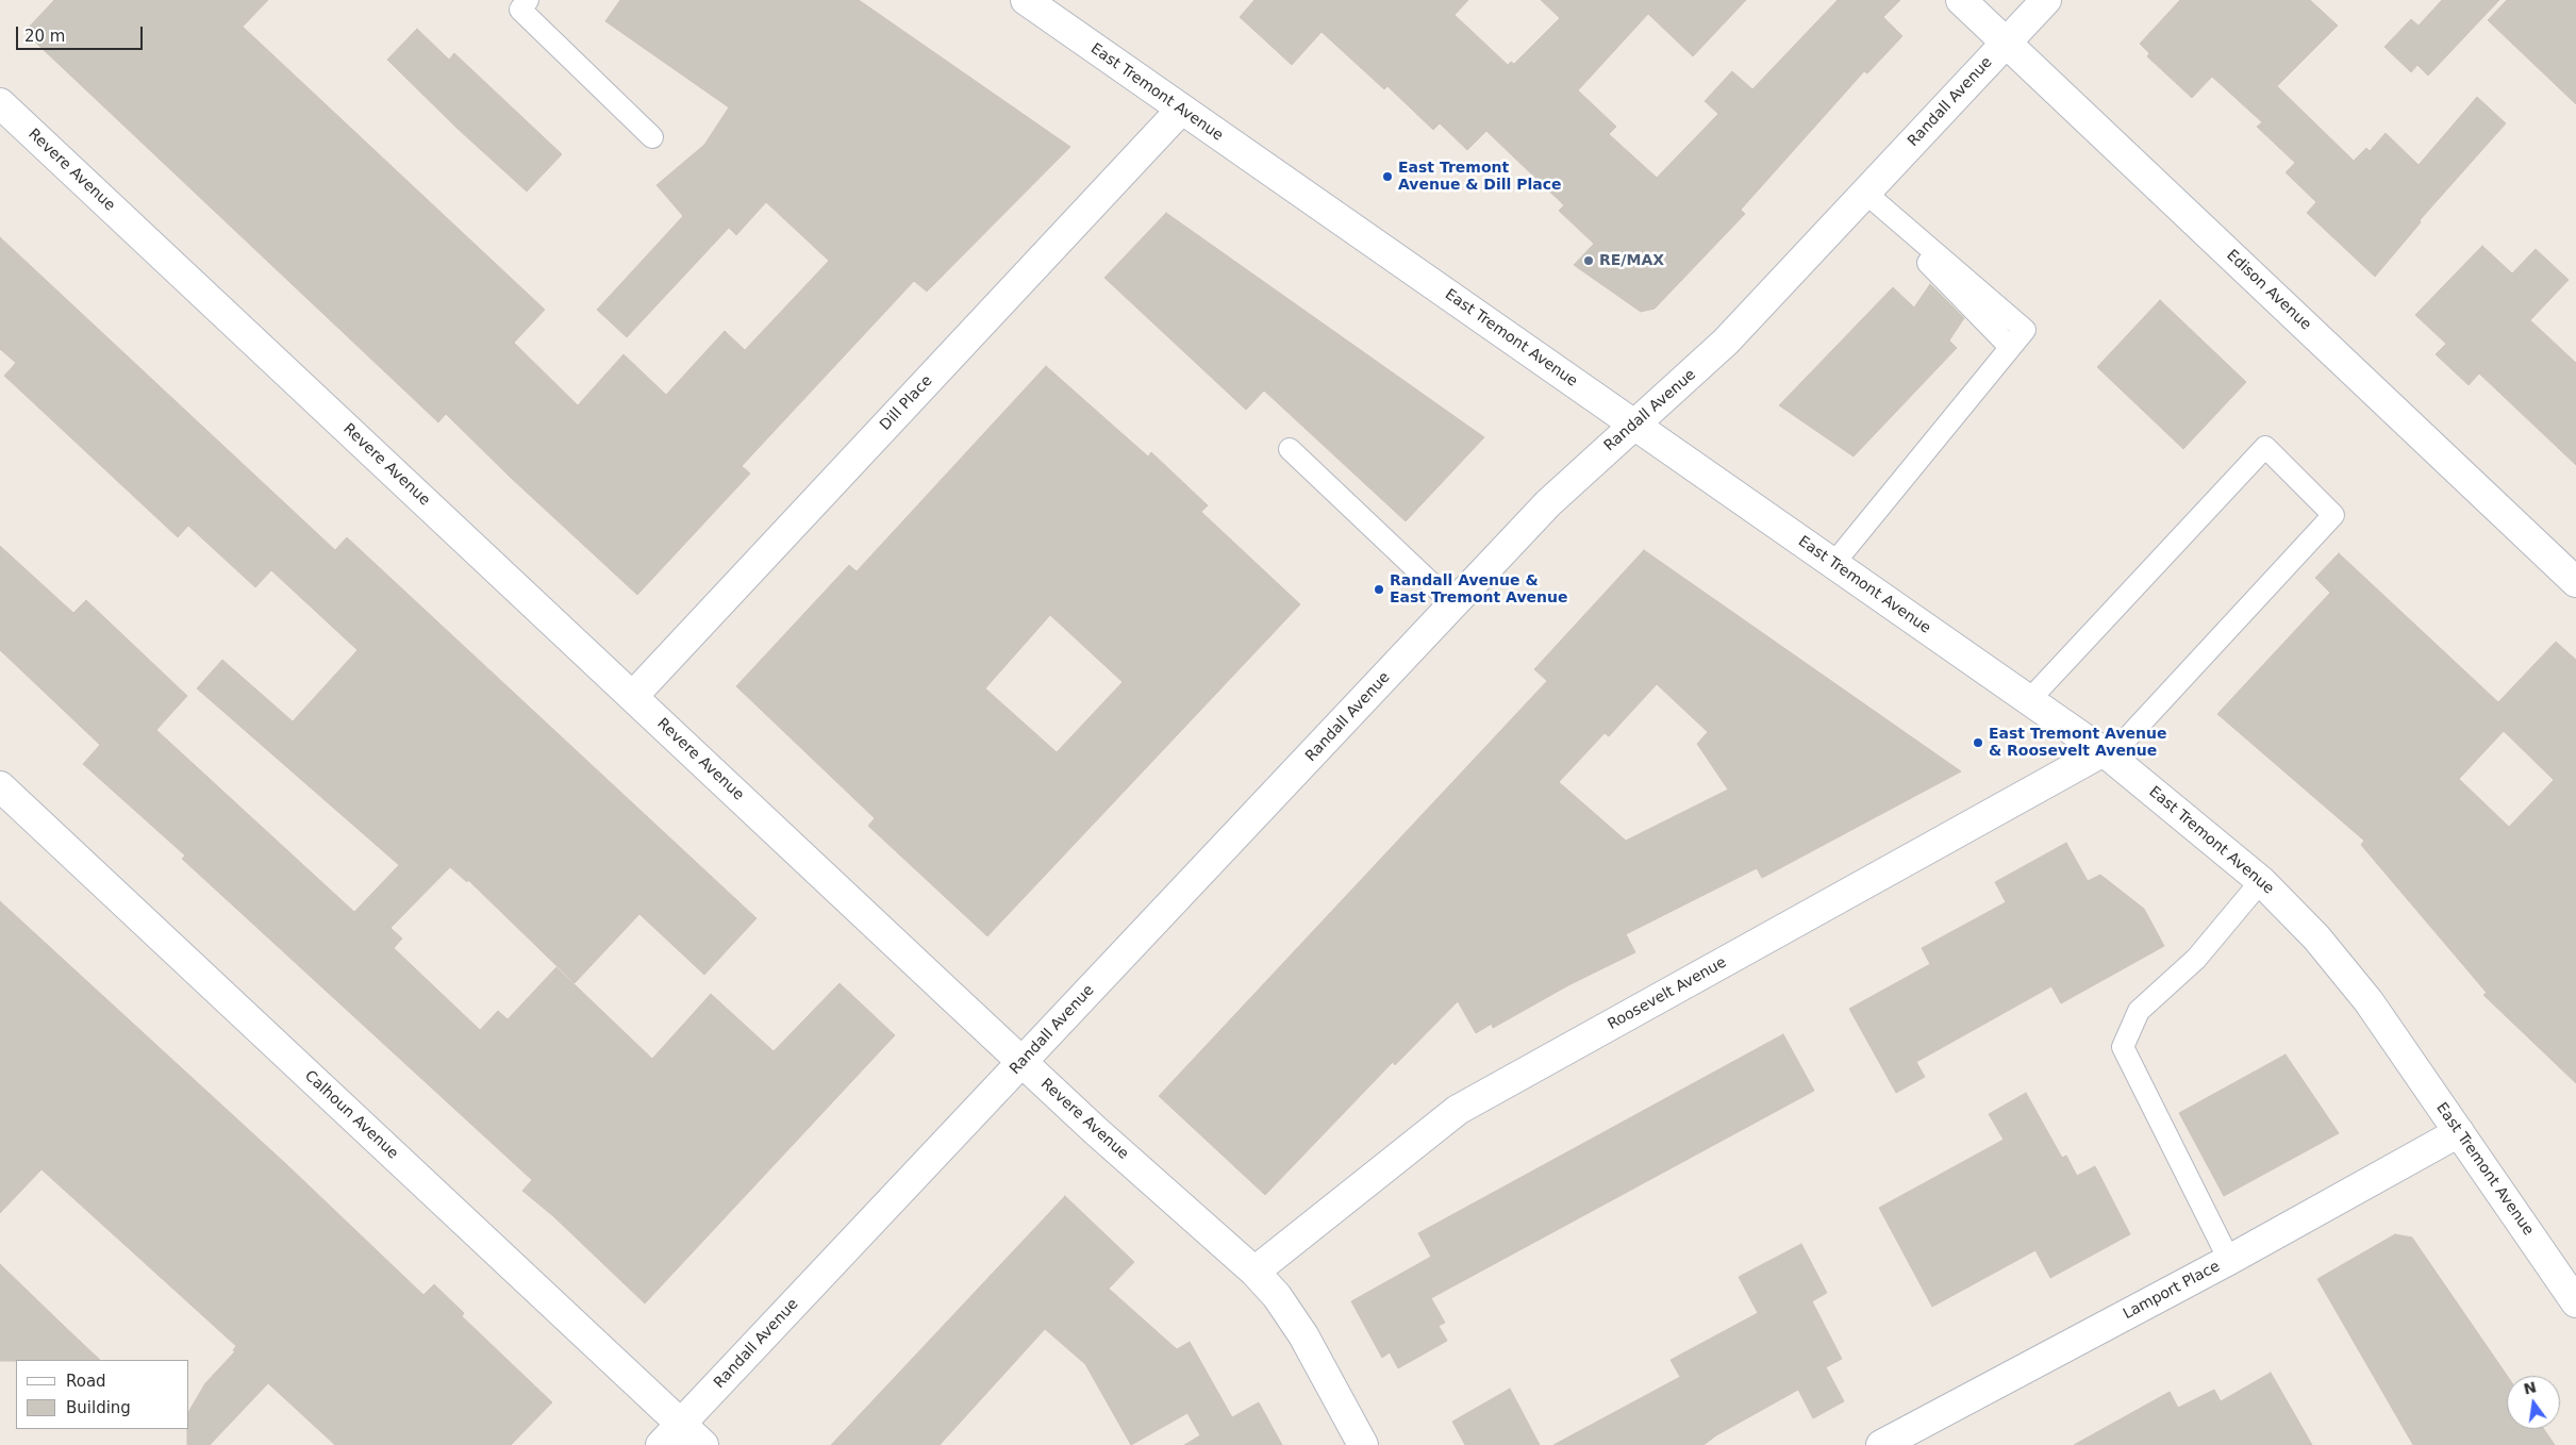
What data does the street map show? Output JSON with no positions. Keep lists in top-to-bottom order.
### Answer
{
  "streets": {
    "street": [
      "East Tremont Avenue",
      "Randall Avenue",
      "Revere Avenue",
      "Edison Avenue",
      "Dill Place",
      "Roosevelt Avenue",
      "Calhoun Avenue",
      "Lamport Place"
    ]
  },
  "crossings": [
    ["East Tremont Avenue", "Randall Avenue"],
    ["East Tremont Avenue", "Dill Place"],
    ["East Tremont Avenue", "Roosevelt Avenue"],
    ["East Tremont Avenue", "Lamport Place"],
    ["Randall Avenue", "Revere Avenue"],
    ["Randall Avenue", "Edison Avenue"],
    ["Randall Avenue", "Calhoun Avenue"],
    ["Revere Avenue", "Dill Place"],
    ["Revere Avenue", "Roosevelt Avenue"]
  ],
  "places": [
    "East Tremont Avenue & Dill Place",
    "RE/MAX",
    "Randall Avenue & East Tremont Avenue",
    "East Tremont Avenue & Roosevelt Avenue"
  ],
  "legend": ["Road", "Building"],
  "scale_bar": "20 m",
  "north": "top"
}
